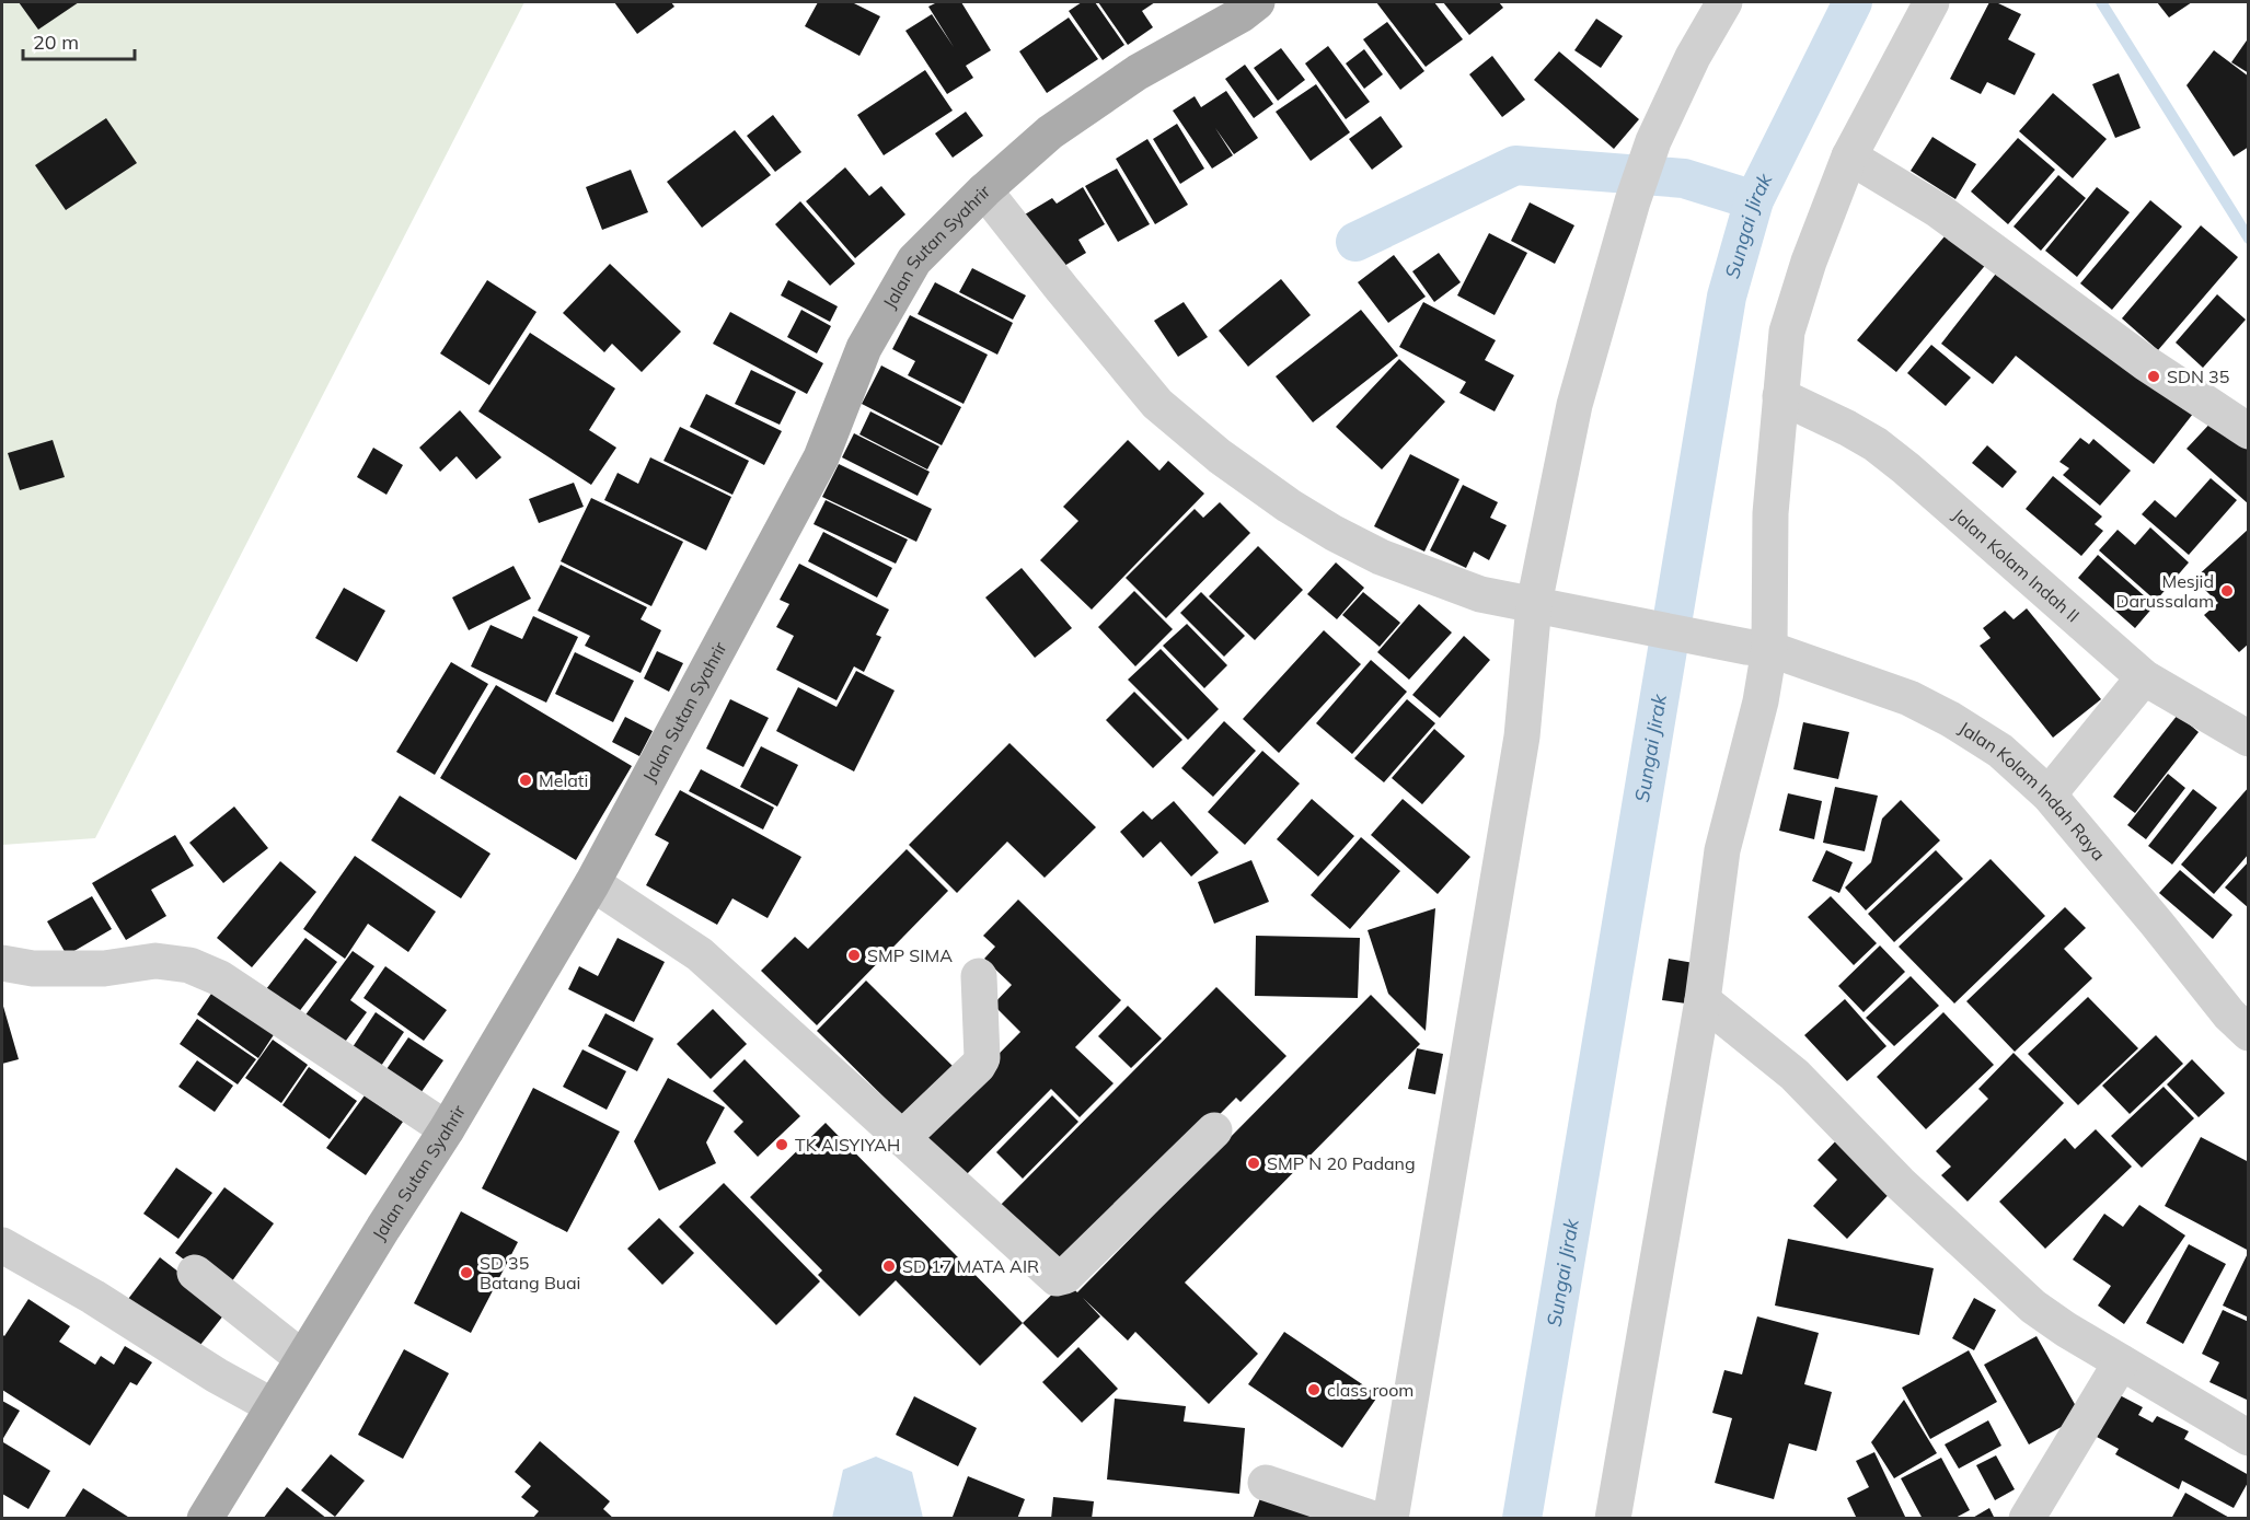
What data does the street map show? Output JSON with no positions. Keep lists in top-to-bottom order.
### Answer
{
  "streets": {
    "main road": ["Jalan Sutan Syahrir"],
    "street": ["Jalan Kolam Indah II", "Jalan Kolam Indah Raya"]
  },
  "crossings": [
    ["Jalan Sutan Syahrir", "Jalan Kolam Indah Raya"]
  ],
  "water": ["Sungai Jirak"],
  "places": [
    "SDN 35",
    "Mesjid Darussalam",
    "Melati",
    "SMP SIMA",
    "TK AISYIYAH",
    "SMP N 20 Padang",
    "SD 17 MATA AIR",
    "SD 35 Batang Buai",
    "class room"
  ],
  "scale_bar": "20 m"
}
